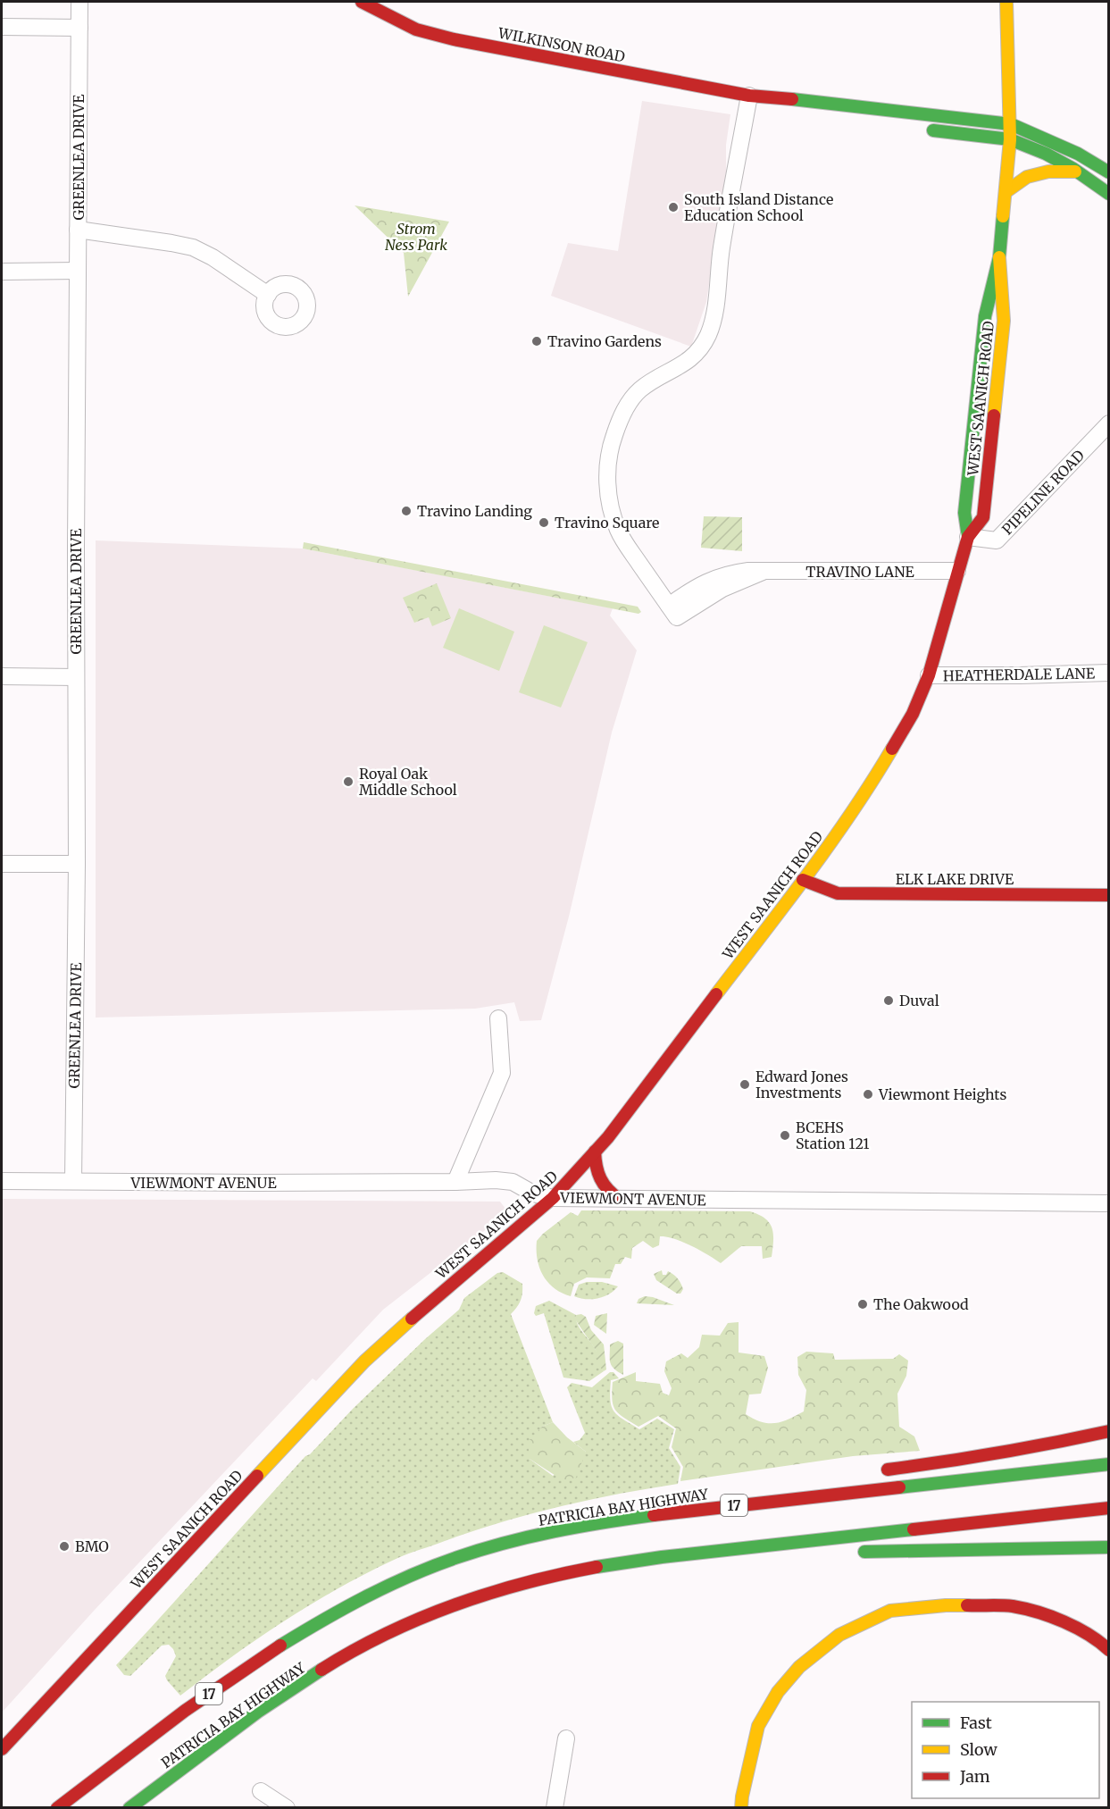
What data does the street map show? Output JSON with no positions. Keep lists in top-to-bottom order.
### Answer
{
  "streets": {
    "main road": [
      "WILKINSON ROAD",
      "WEST SAANICH ROAD",
      "ELK LAKE DRIVE",
      "17",
      "PATRICIA BAY HIGHWAY"
    ],
    "street": [
      "GREENLEA DRIVE",
      "PIPELINE ROAD",
      "TRAVINO LANE",
      "HEATHERDALE LANE",
      "VIEWMONT AVENUE"
    ]
  },
  "crossings": [
    ["WILKINSON ROAD", "WEST SAANICH ROAD"],
    ["WILKINSON ROAD", "TRAVINO LANE"],
    ["GREENLEA DRIVE", "VIEWMONT AVENUE"],
    ["WEST SAANICH ROAD", "PIPELINE ROAD"],
    ["WEST SAANICH ROAD", "TRAVINO LANE"],
    ["WEST SAANICH ROAD", "HEATHERDALE LANE"],
    ["WEST SAANICH ROAD", "ELK LAKE DRIVE"],
    ["WEST SAANICH ROAD", "VIEWMONT AVENUE"]
  ],
  "parks": ["Strom Ness Park"],
  "places": [
    "South Island Distance Education School",
    "Travino Gardens",
    "Travino Landing",
    "Travino Square",
    "Royal Oak Middle School",
    "Duval",
    "Edward Jones Investments",
    "Viewmont Heights",
    "BCEHS Station 121",
    "The Oakwood",
    "BMO"
  ],
  "legend": ["Fast", "Slow", "Jam"]
}
